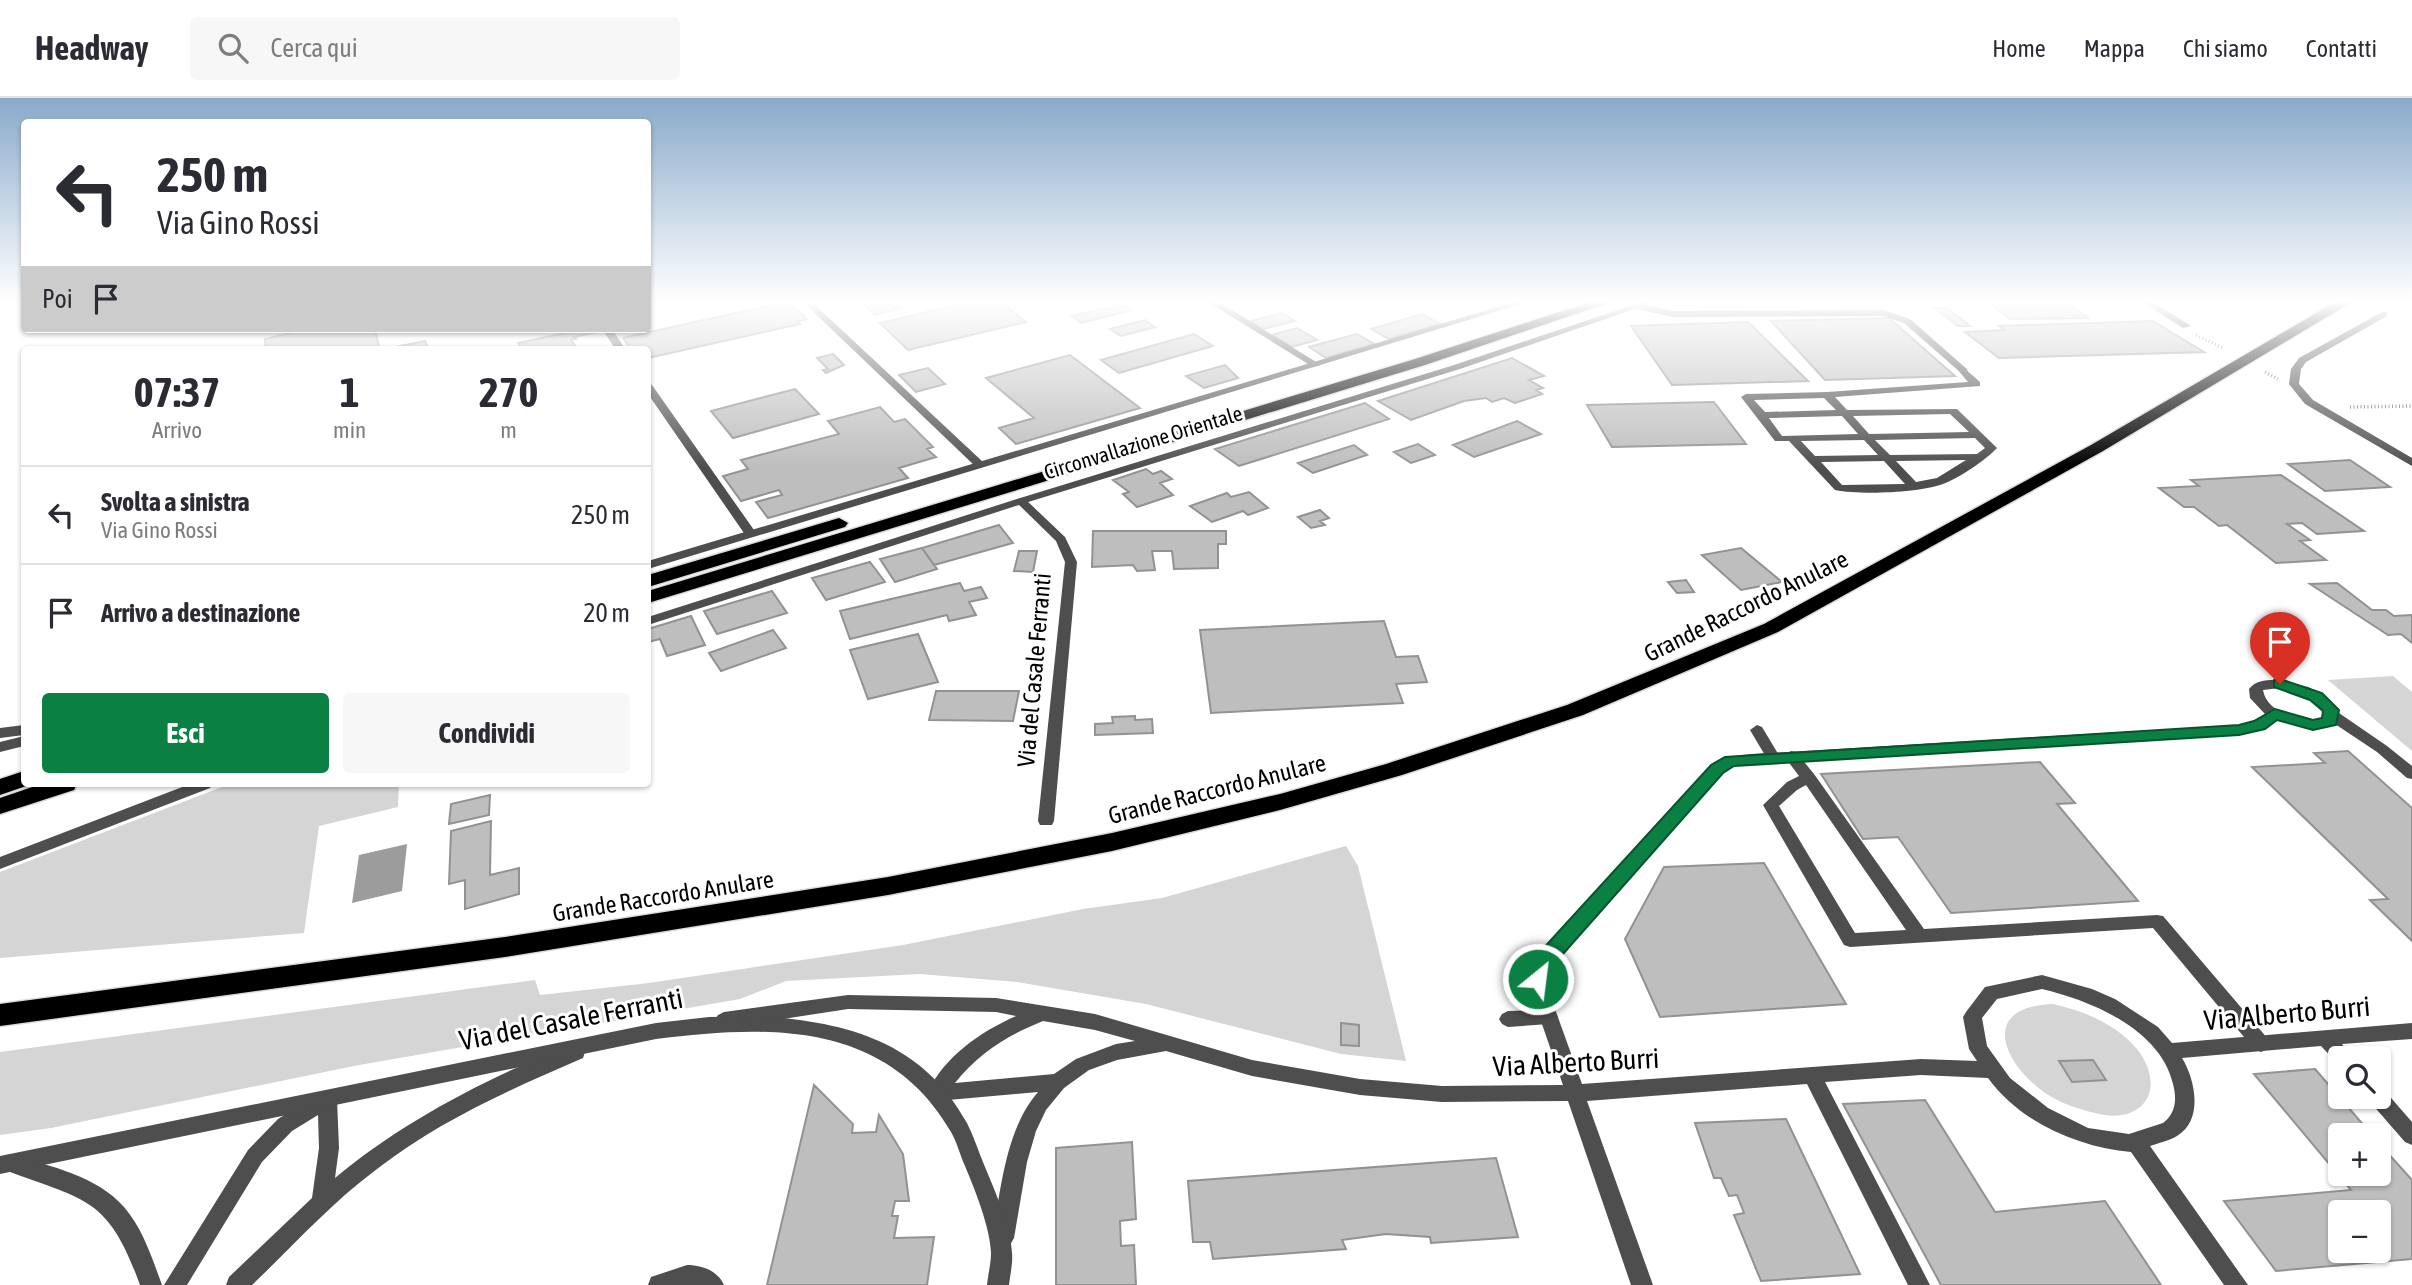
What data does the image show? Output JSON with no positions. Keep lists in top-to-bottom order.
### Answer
{
  "streets": {
    "highway": ["Grande Raccordo Anulare"],
    "street": ["Circonvallazione Orientale", "Via del Casale Ferranti", "Via Alberto Burri"]
  },
  "crossings": [
    ["Circonvallazione Orientale", "Via del Casale Ferranti"],
    ["Via del Casale Ferranti", "Via Alberto Burri"]
  ],
  "page": {
    "header": "Headway",
    "search": "Cerca qui",
    "nav": [
      "Home",
      "Mappa",
      "Chi siamo",
      "Contatti"
    ],
    "turn": ["250 m", "Via Gino Rossi"],
    "then": "Poi",
    "eta": [
      "07:37",
      "Arrivo",
      "1",
      "min",
      "270",
      "m"
    ],
    "list": [
      {
        "name": "Svolta a sinistra",
        "note": "Via Gino Rossi",
        "value": "250 m"
      },
      {
        "name": "Arrivo a destinazione",
        "value": "20 m"
      }
    ],
    "buttons": ["Esci", "Condividi"],
    "map_buttons": ["+", "−"]
  }
}
